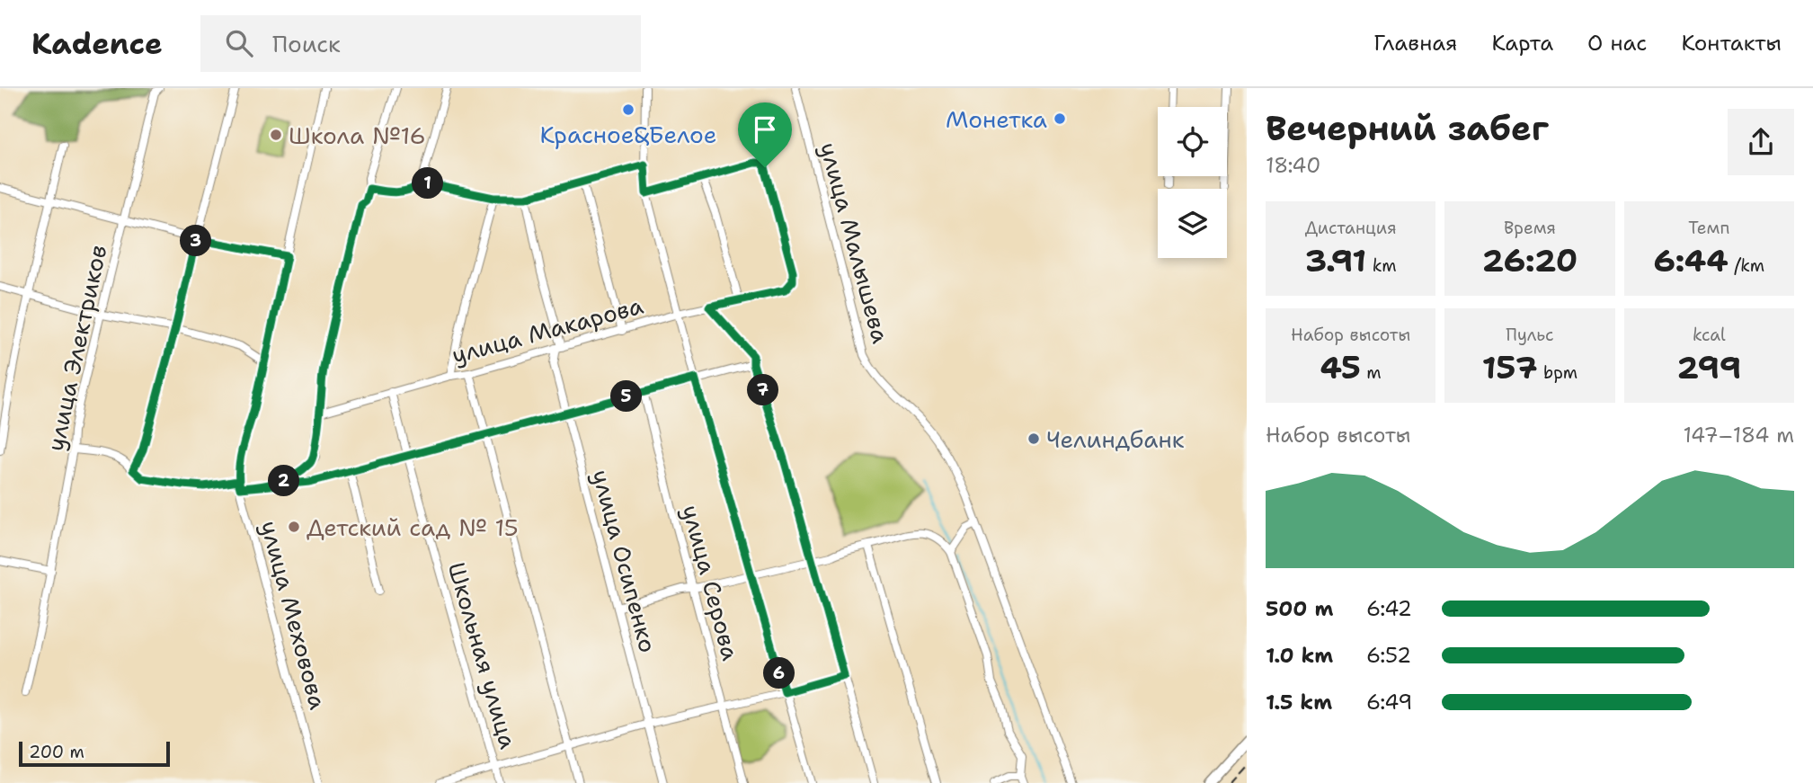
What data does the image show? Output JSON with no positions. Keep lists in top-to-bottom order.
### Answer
{
  "streets": {
    "street": [
      "улица Малышева",
      "улица Макарова",
      "улица Электриков",
      "улица Осипенко",
      "улица Серова",
      "улица Меховова",
      "Школьная улица"
    ]
  },
  "crossings": [
    ["улица Макарова", "улица Осипенко"],
    ["улица Макарова", "Школьная улица"]
  ],
  "places": [
    "Красное&Белое",
    "Монетка",
    "Школа №16",
    "Челиндбанк",
    "Детский сад № 15"
  ],
  "scale_bar": "200 m",
  "page": {
    "header": "Kadence",
    "search": "Поиск",
    "nav": [
      "Главная",
      "Карта",
      "О нас",
      "Контакты"
    ],
    "heading": ["Вечерний забег", "18:40"],
    "pins": [
      "1",
      "3",
      "7",
      "5",
      "2",
      "6"
    ],
    "stats": [
      ["Дистанция", "3.91 km"],
      ["Время", "26:20"],
      ["Темп", "6:44 /km"],
      ["Набор высоты", "45 m"],
      ["Пульс", "157 bpm"],
      ["kcal", "299"]
    ],
    "chart": ["Набор высоты", "147–184 m"],
    "list": [
      {
        "name": "500 m",
        "note": "6:42"
      },
      {
        "name": "1.0 km",
        "note": "6:52"
      },
      {
        "name": "1.5 km",
        "note": "6:49"
      }
    ],
    "scale": "200 m"
  }
}
